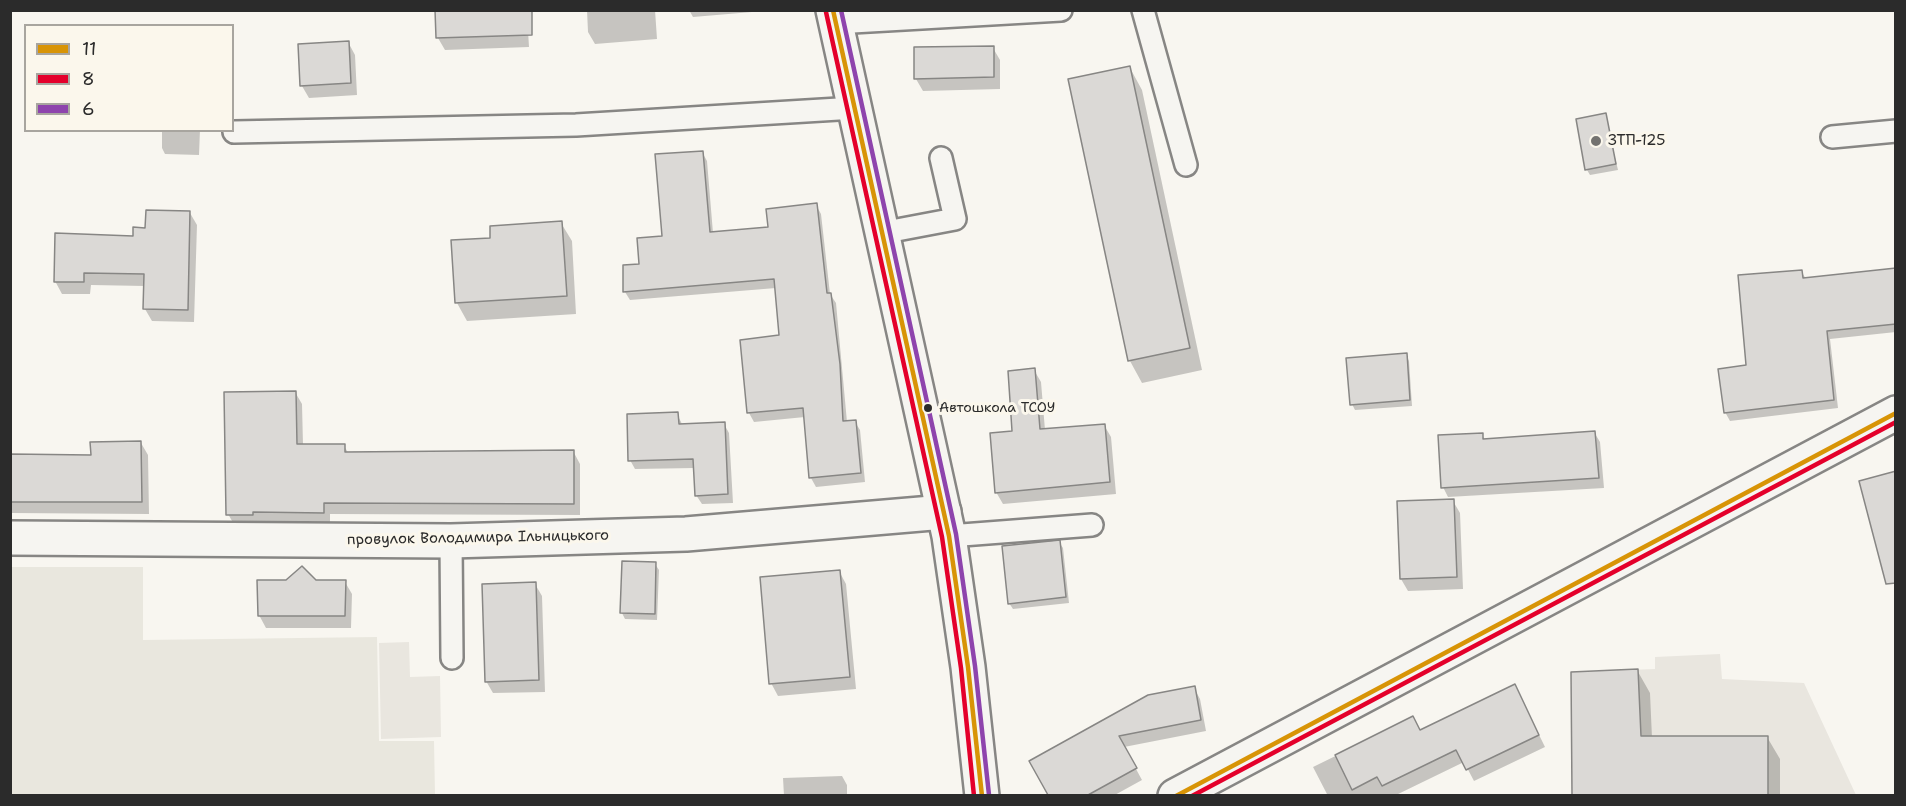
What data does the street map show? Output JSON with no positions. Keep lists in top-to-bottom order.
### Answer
{
  "streets": {
    "main road": ["провулок Володимира Ільницького"]
  },
  "places": ["ЗТП-125", "Автошкола ТСОУ"],
  "lines": ["transit line 11", "transit line 6", "transit line 8"],
  "legend": ["11", "8", "6"]
}
